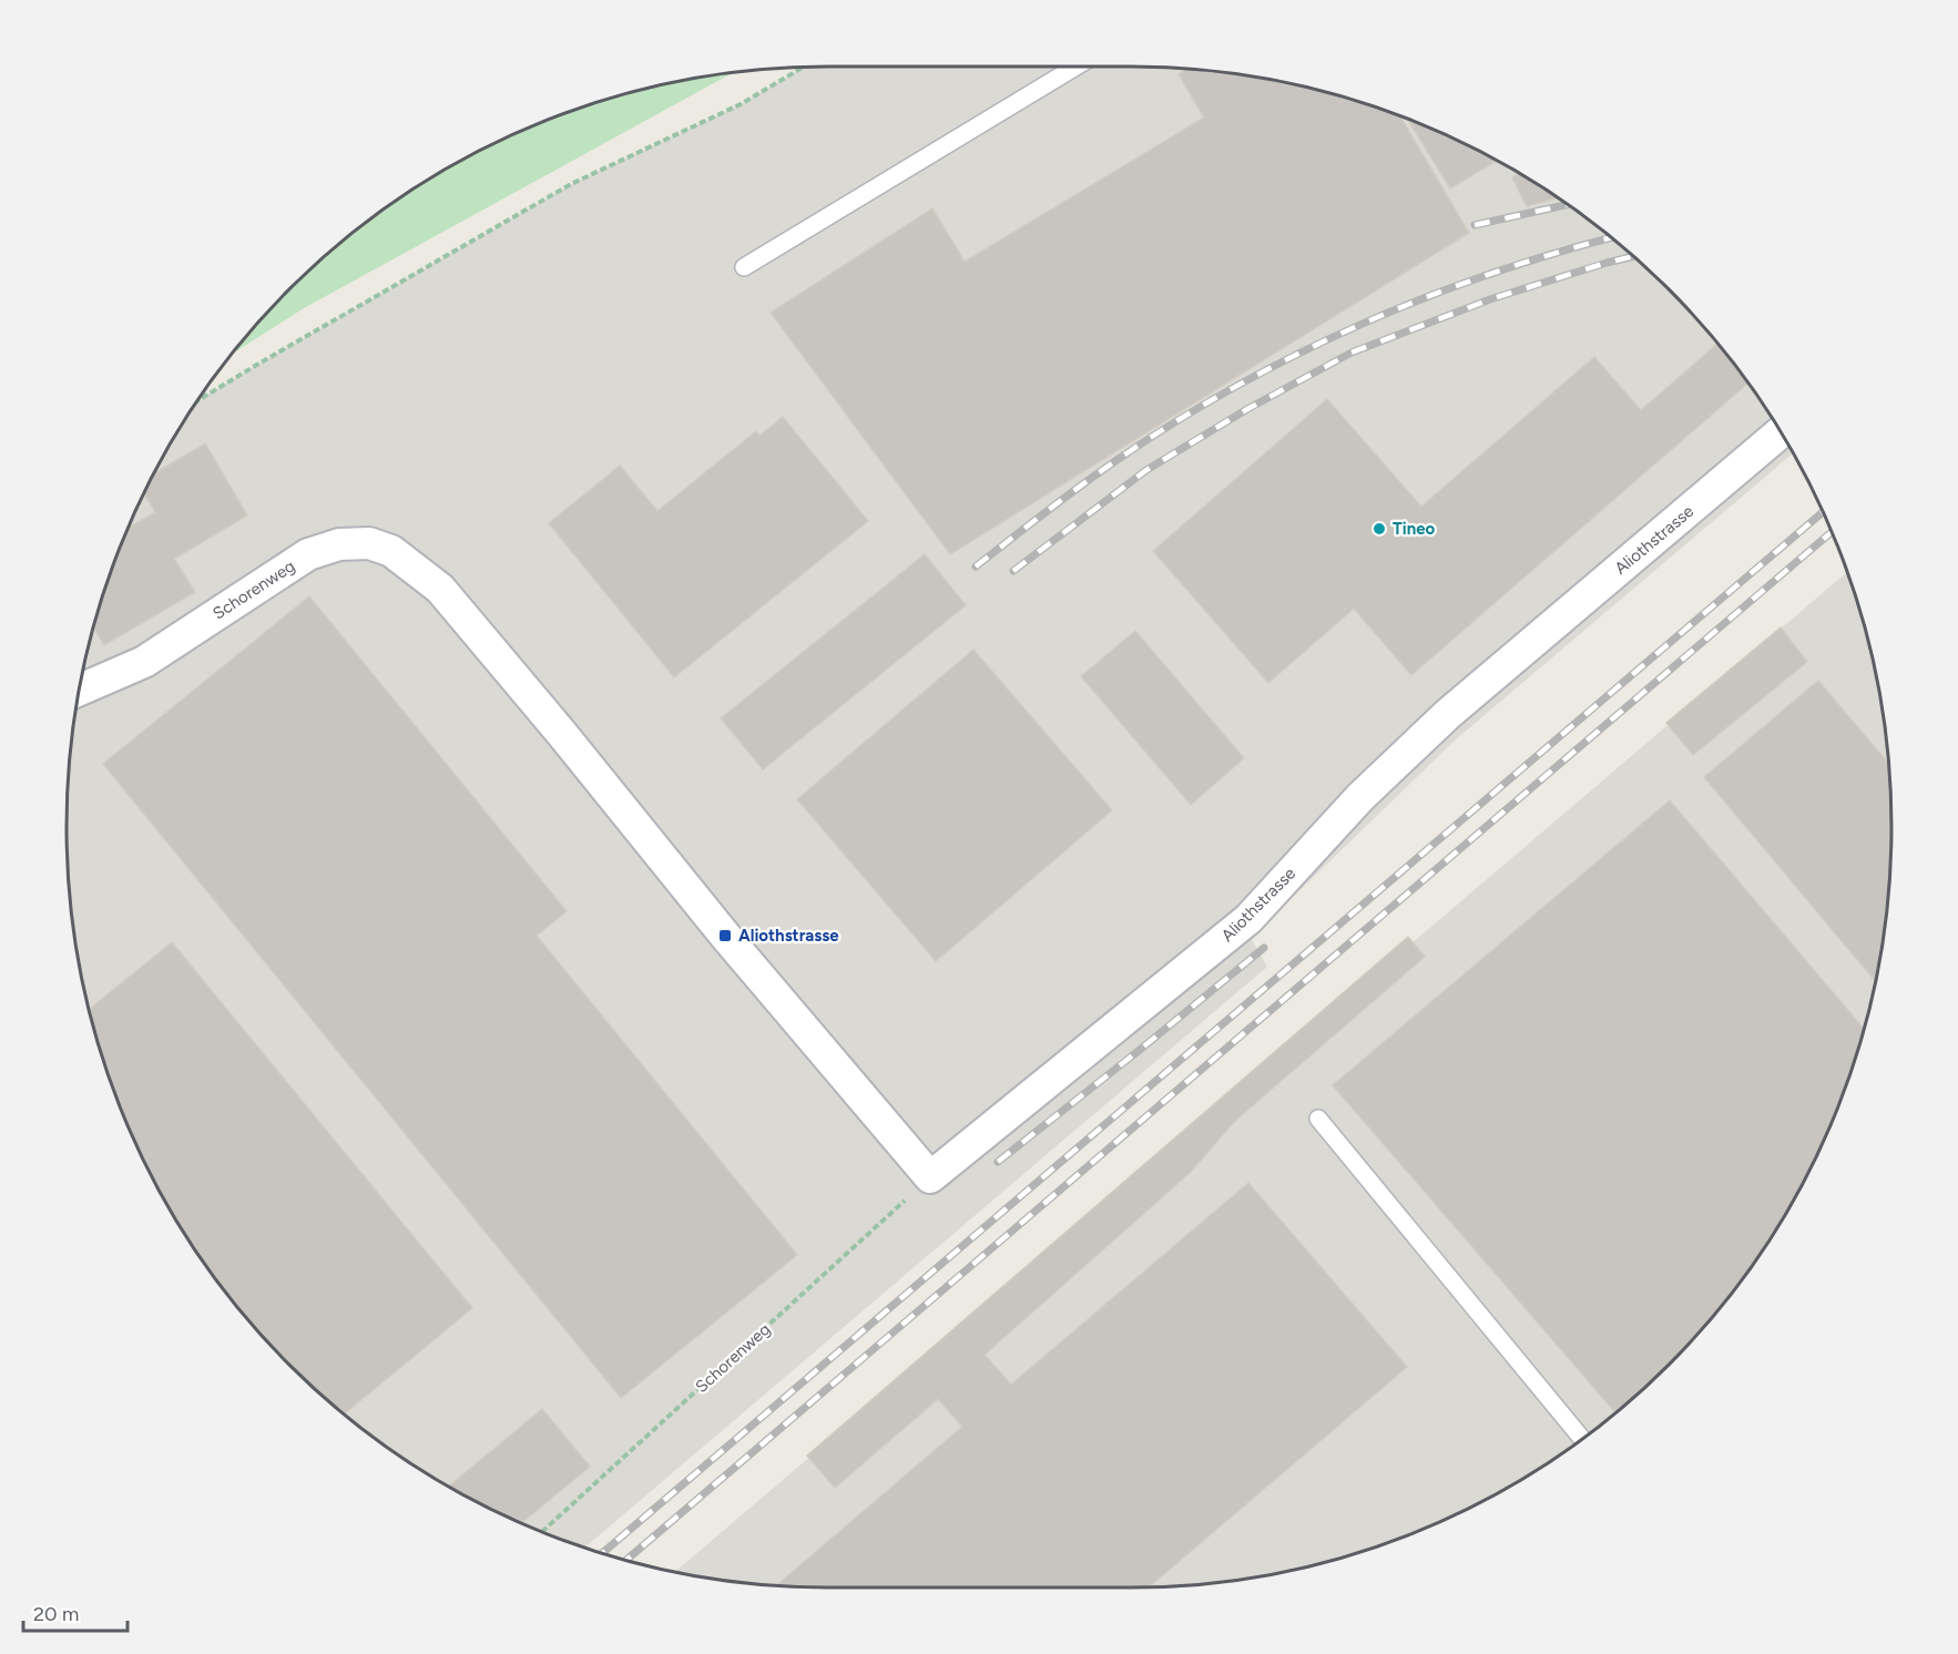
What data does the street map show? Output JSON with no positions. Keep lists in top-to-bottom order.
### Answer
{
  "streets": {
    "street": ["Aliothstrasse", "Schorenweg"]
  },
  "crossings": [
    ["Aliothstrasse", "Schorenweg"]
  ],
  "places": {
    "other": ["Tineo"],
    "transit": ["Aliothstrasse"]
  },
  "scale_bar": "20 m"
}
